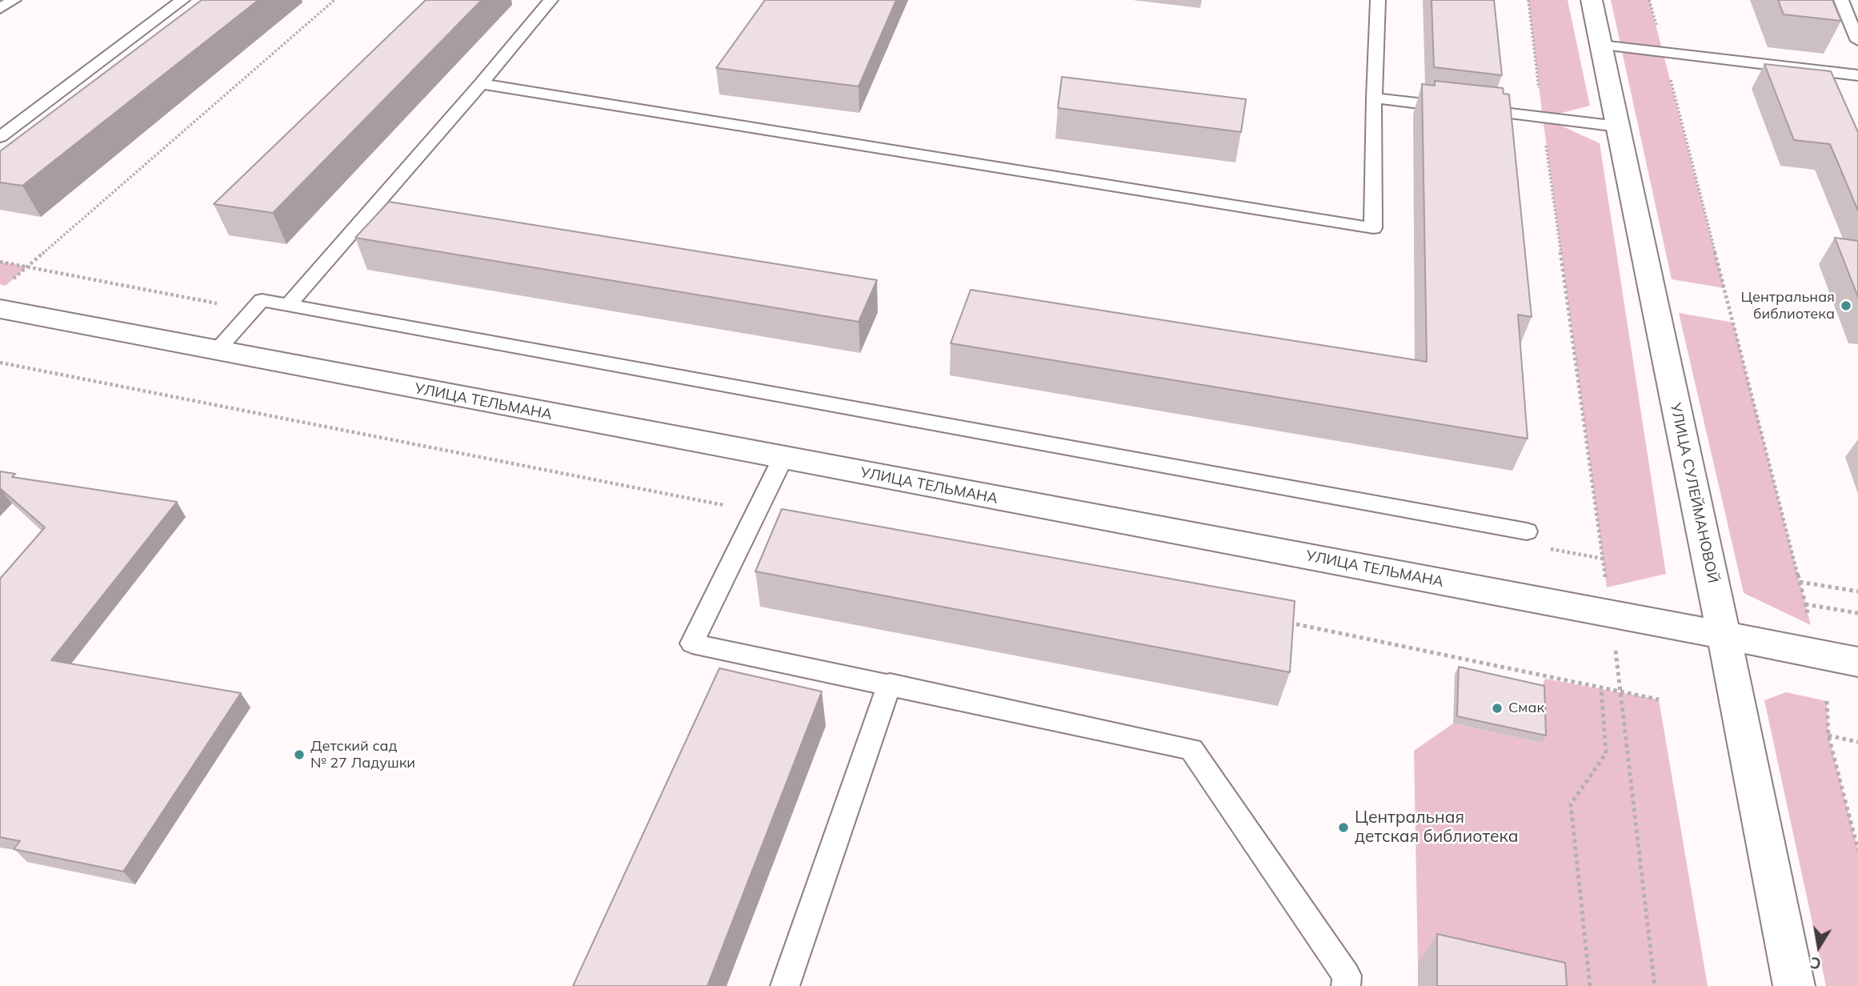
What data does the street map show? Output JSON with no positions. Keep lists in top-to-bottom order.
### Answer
{
  "streets": {
    "street": ["УЛИЦА ТЕЛЬМАНА", "УЛИЦА СУЛЕЙМАНОВОЙ"]
  },
  "crossings": [
    ["УЛИЦА ТЕЛЬМАНА", "УЛИЦА СУЛЕЙМАНОВОЙ"]
  ],
  "places": [
    "Центральная библиотека",
    "Смак",
    "Детский сад № 27 Ладушки",
    "Центральная детская библиотека"
  ],
  "north": "bottom"
}
